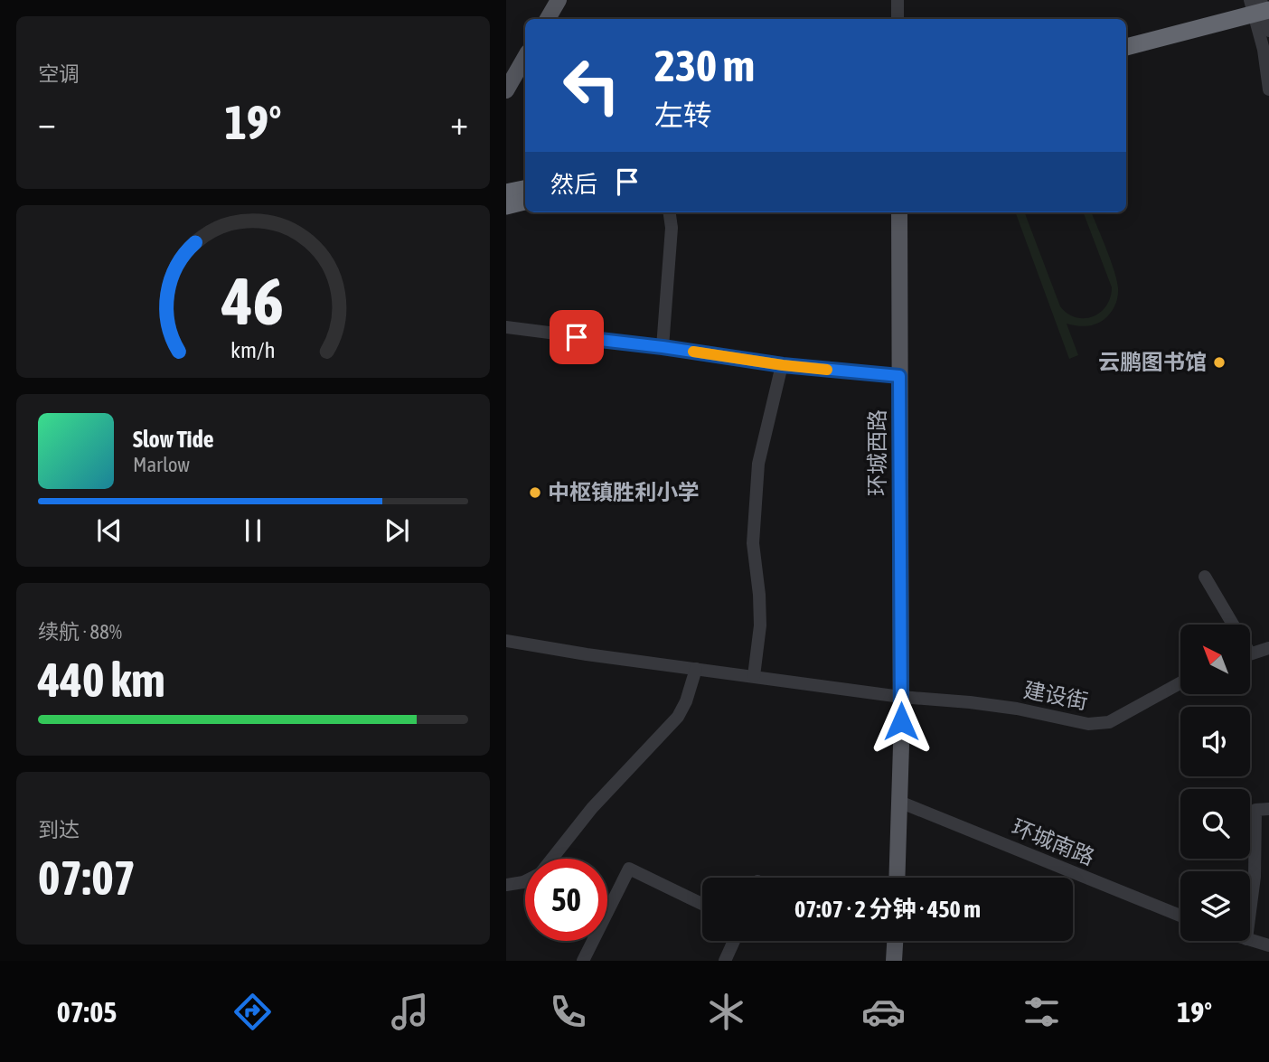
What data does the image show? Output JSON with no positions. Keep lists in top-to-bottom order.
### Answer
{
  "streets": {
    "main road": ["环城西路"],
    "street": ["建设街", "环城南路"]
  },
  "crossings": [
    ["环城西路", "建设街"],
    ["环城西路", "环城南路"]
  ],
  "places": ["云鹏图书馆", "中枢镇胜利小学"],
  "north": "top left",
  "page": {
    "tile": [
      "空调",
      ["续航 · 88%", "440 km"],
      ["到达", "07:07"]
    ],
    "turn": ["230 m", "左转"],
    "heat": ["−", "19°", "+"],
    "then": "然后",
    "song": ["Slow Tide", "Marlow"],
    "limit": "50",
    "trip": "07:07 · 2 分钟 · 450 m",
    "tabs": ["07:05", "19°"],
    "gauge": ["46", "km/h"]
  }
}
